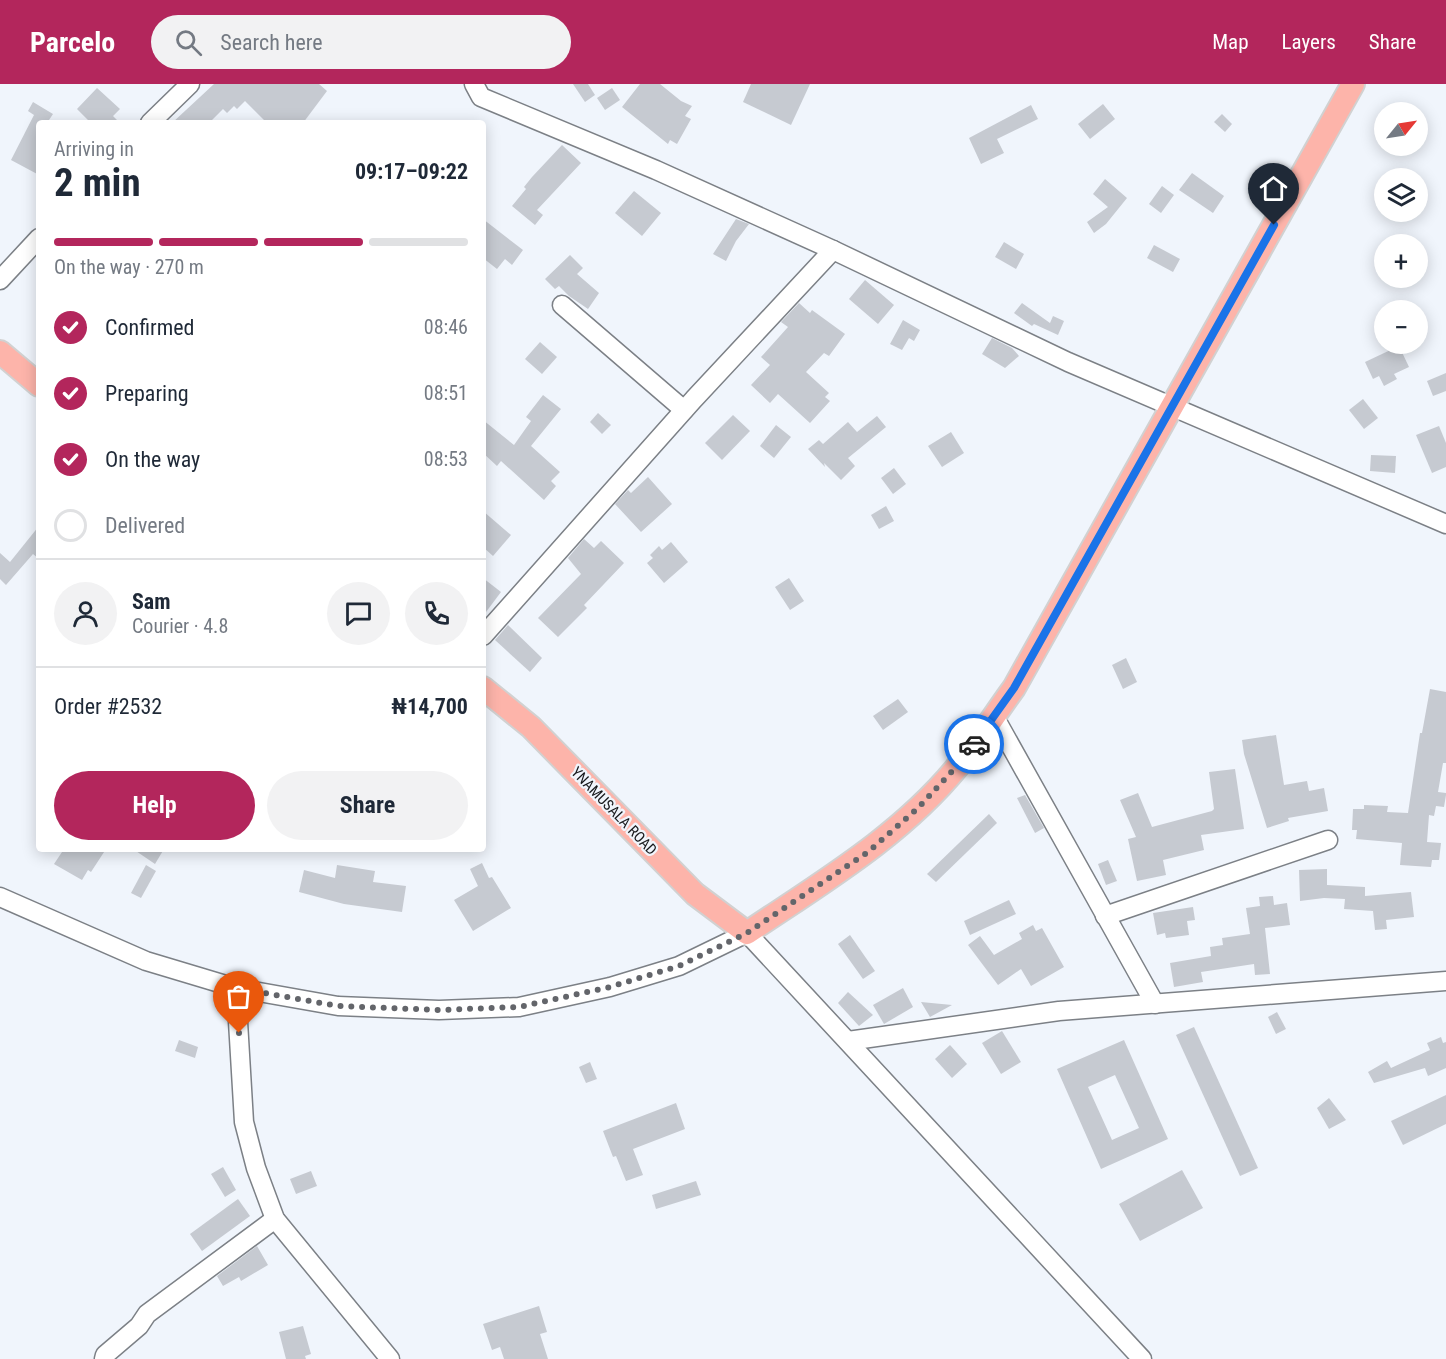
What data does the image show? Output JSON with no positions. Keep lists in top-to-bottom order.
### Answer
{
  "streets": {
    "main road": ["YNAMUSALA ROAD"]
  },
  "north": "top right",
  "page": {
    "header": "Parcelo",
    "search": "Search here",
    "nav": ["Map", "Layers", "Share"],
    "map_buttons": ["+", "−"],
    "heading": ["2 min", "Arriving in", "09:17–09:22"],
    "panel": [
      "Sam",
      "Courier · 4.8",
      "Order #2532",
      "₦14,700"
    ],
    "bar": "On the way · 270 m",
    "list": [
      ["Confirmed", "08:46"],
      ["Preparing", "08:51"],
      ["On the way", "08:53"],
      "Delivered"
    ],
    "buttons": ["Help", "Share"]
  }
}
